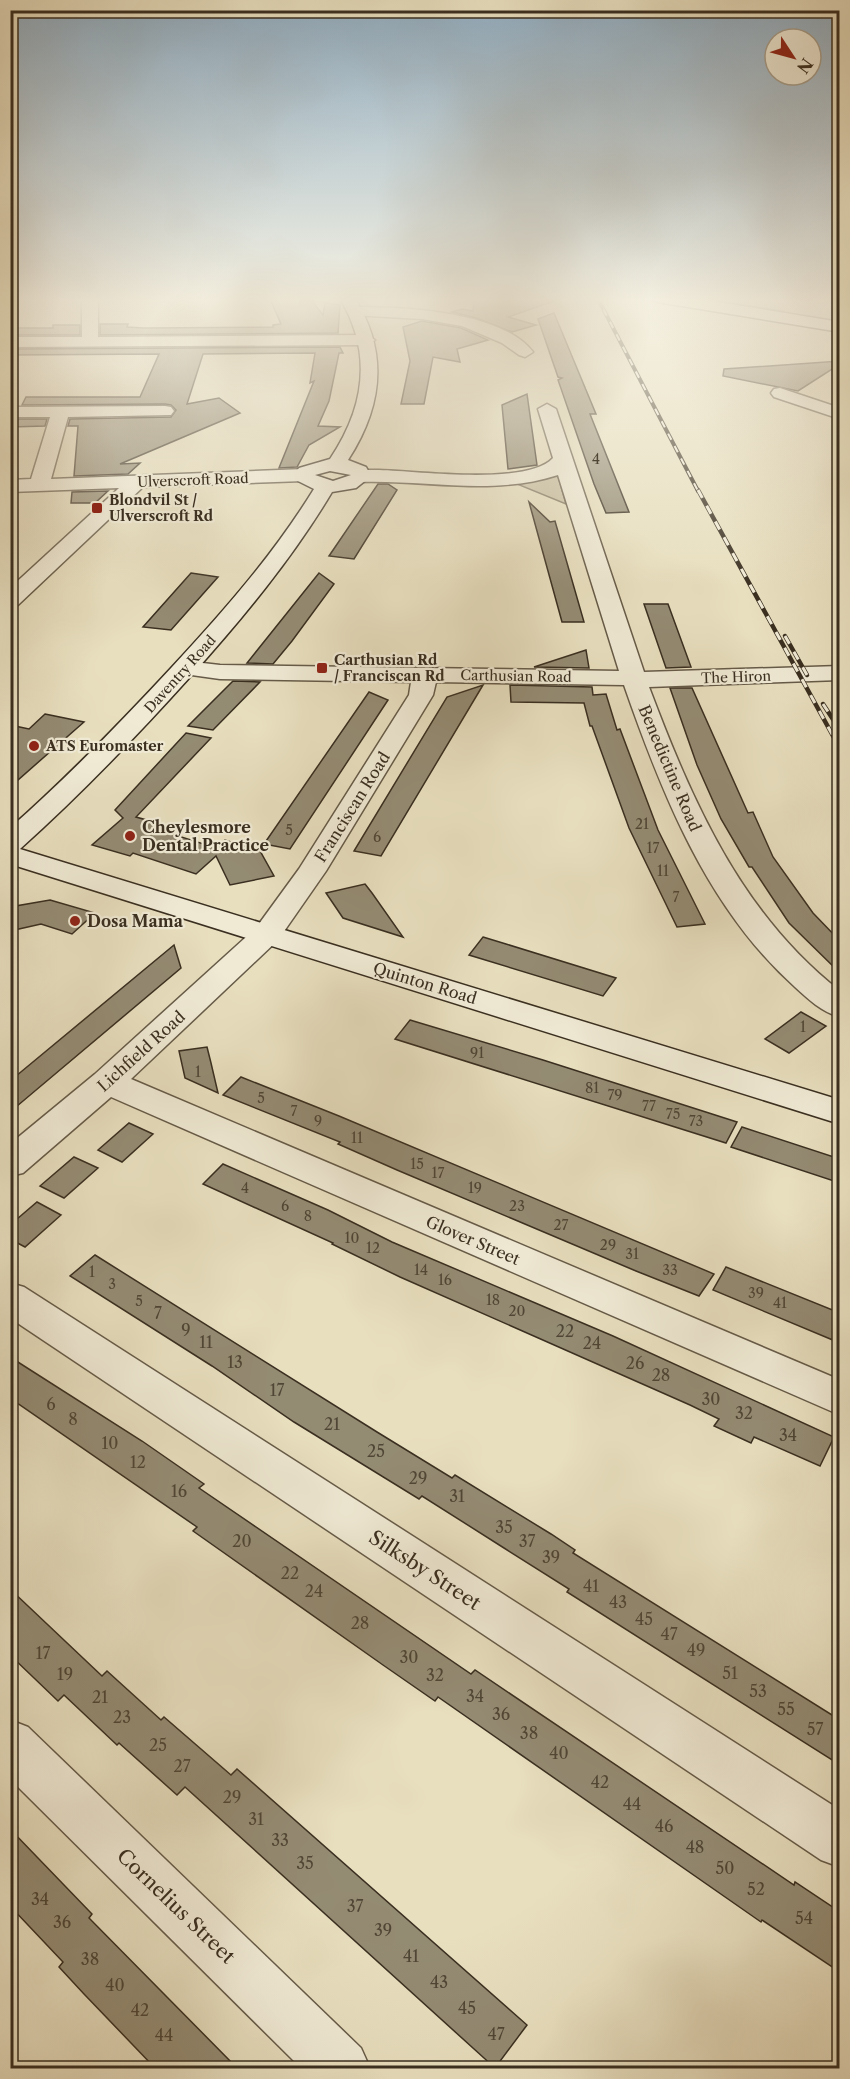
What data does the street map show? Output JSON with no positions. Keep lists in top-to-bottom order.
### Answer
{
  "streets": {
    "street": [
      "Ulverscroft Road",
      "Daventry Road",
      "Carthusian Road",
      "The Hiron",
      "Benedictine Road",
      "Franciscan Road",
      "Quinton Road",
      "Lichfield Road",
      "Glover Street",
      "Silksby Street",
      "Cornelius Street"
    ]
  },
  "crossings": [
    ["Ulverscroft Road", "Daventry Road"],
    ["Daventry Road", "Carthusian Road"],
    ["Carthusian Road", "The Hiron"],
    ["Carthusian Road", "Benedictine Road"],
    ["Carthusian Road", "Franciscan Road"],
    ["The Hiron", "Benedictine Road"],
    ["Franciscan Road", "Quinton Road"],
    ["Franciscan Road", "Lichfield Road"],
    ["Quinton Road", "Lichfield Road"],
    ["Lichfield Road", "Glover Street"]
  ],
  "places": {
    "transit": ["Blondvil St / Ulverscroft Rd", "Carthusian Rd / Franciscan Rd"],
    "other": ["ATS Euromaster", "Cheylesmore Dental Practice", "Dosa Mama"]
  },
  "house_numbers": [
    "4",
    "21",
    "5",
    "6",
    "17",
    "11",
    "7",
    "1",
    "91",
    "1",
    "81",
    "79",
    "5",
    "77",
    "7",
    "75",
    "9",
    "73",
    "11",
    "15",
    "17",
    "4",
    "19",
    "6",
    "23",
    "8",
    "27",
    "10",
    "29",
    "12",
    "31",
    "14",
    "33",
    "1",
    "16",
    "3",
    "39",
    "18",
    "5",
    "41",
    "20",
    "7",
    "9",
    "22",
    "11",
    "24",
    "13",
    "26",
    "28",
    "17",
    "30",
    "6",
    "32",
    "8",
    "21",
    "34",
    "10",
    "25",
    "12",
    "29",
    "16",
    "31",
    "35",
    "20",
    "37",
    "39",
    "22",
    "41",
    "24",
    "43",
    "45",
    "28",
    "47",
    "49",
    "17",
    "30",
    "51",
    "19",
    "32",
    "53",
    "34",
    "21",
    "55",
    "36",
    "23",
    "57",
    "38",
    "25",
    "40",
    "27",
    "42",
    "29",
    "44",
    "31",
    "46",
    "33",
    "48",
    "35",
    "50",
    "52",
    "34",
    "37",
    "54",
    "36",
    "39",
    "41",
    "38",
    "43",
    "40",
    "45",
    "42",
    "47",
    "44"
  ],
  "north": "bottom right"
}
